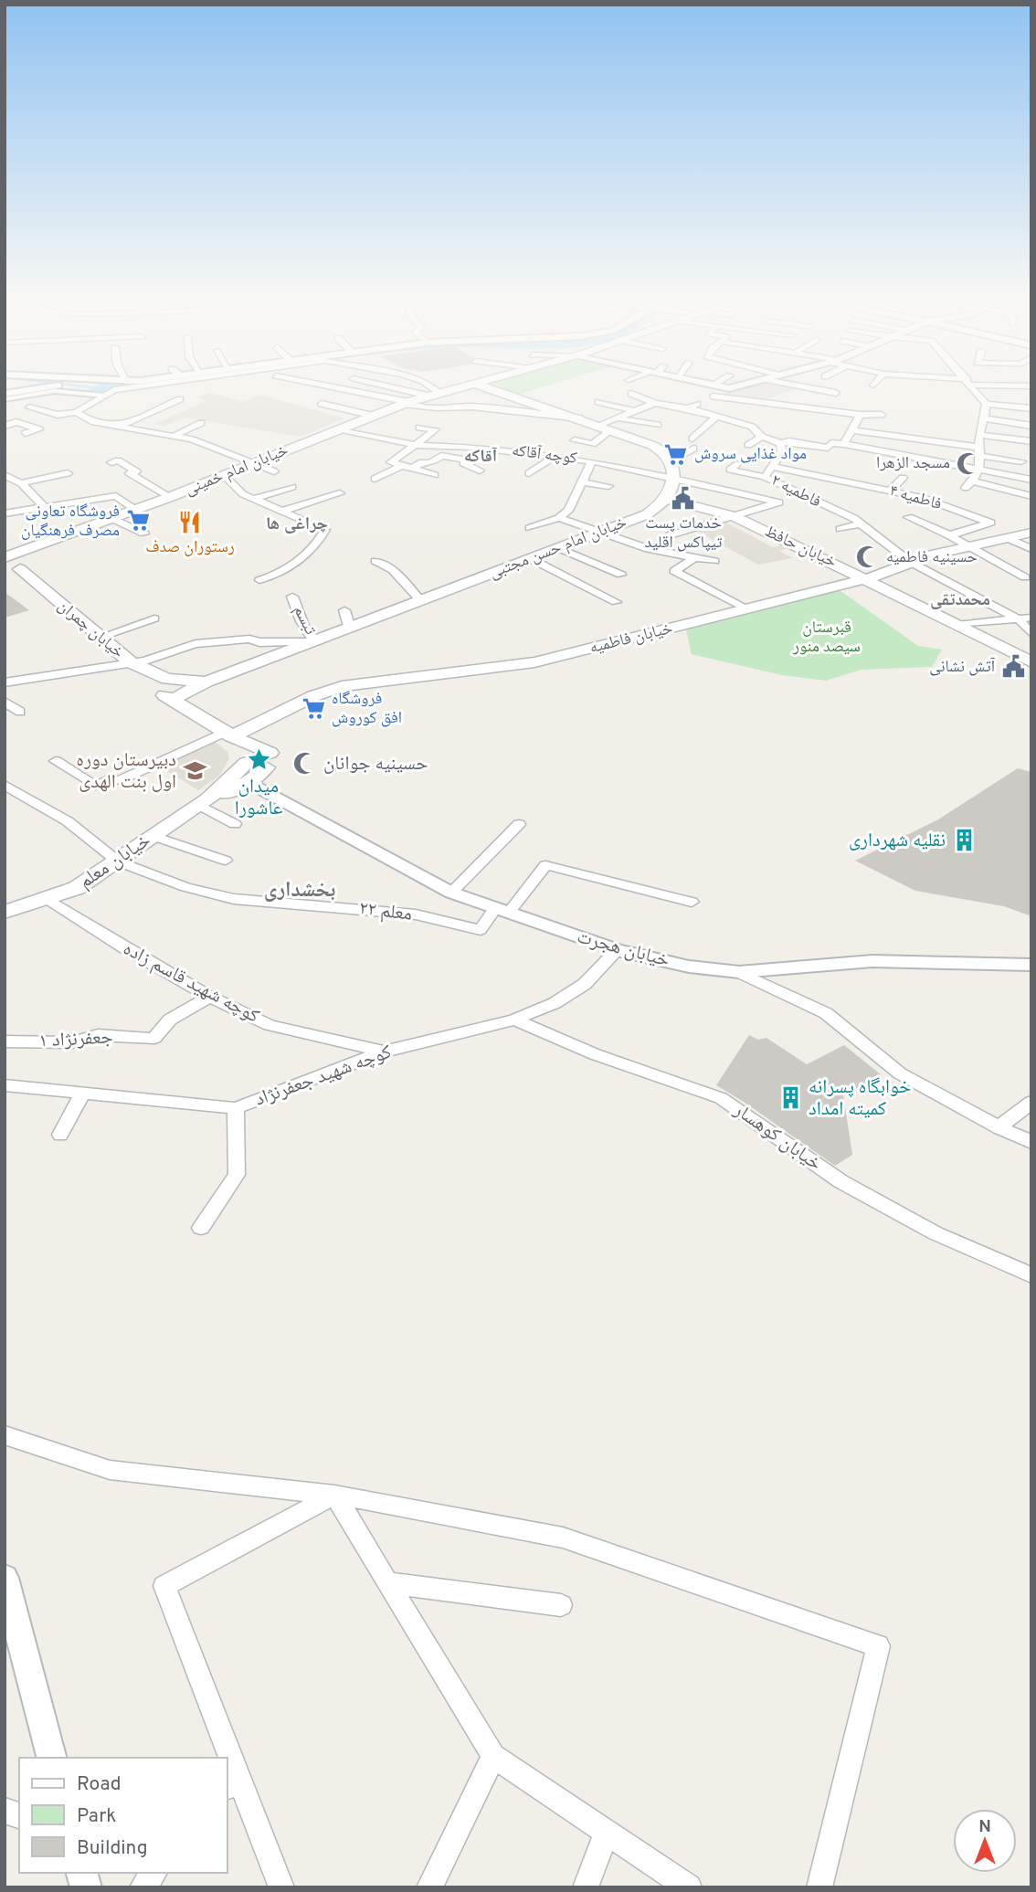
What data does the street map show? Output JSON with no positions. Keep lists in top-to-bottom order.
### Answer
{
  "streets": {
    "main road": [
      "خیابان امام خمینی",
      "خیابان حافظ",
      "خیابان امام حسن مجتبی",
      "خیابان چمران",
      "خیابان فاطمیه",
      "خیابان معلم"
    ],
    "street": [
      "کوچه آقاکه",
      "فاطمیه ۲",
      "فاطمیه ۴",
      "تبسم",
      "معلم ۲۲",
      "خیابان هجرت",
      "کوچه شهید قاسم زاده",
      "جعفرنژاد ۱",
      "کوچه شهید جعفرنژاد",
      "خیابان کوهسار"
    ]
  },
  "crossings": [
    ["کوچه آقاکه", "خیابان امام خمینی"],
    ["فاطمیه ۲", "فاطمیه ۴"],
    ["فاطمیه ۲", "خیابان فاطمیه"],
    ["فاطمیه ۴", "خیابان فاطمیه"],
    ["خیابان حافظ", "خیابان امام حسن مجتبی"],
    ["خیابان حافظ", "خیابان فاطمیه"],
    ["خیابان امام حسن مجتبی", "تبسم"],
    ["خیابان امام حسن مجتبی", "خیابان چمران"],
    ["خیابان معلم", "معلم ۲۲"],
    ["خیابان معلم", "خیابان هجرت"],
    ["خیابان معلم", "کوچه شهید قاسم زاده"],
    ["معلم ۲۲", "خیابان هجرت"],
    ["خیابان هجرت", "کوچه شهید جعفرنژاد"],
    ["کوچه شهید قاسم زاده", "جعفرنژاد ۱"],
    ["کوچه شهید قاسم زاده", "کوچه شهید جعفرنژاد"],
    ["کوچه شهید جعفرنژاد", "خیابان کوهسار"]
  ],
  "districts": [
    "آقاکه",
    "چراغی ها",
    "محمدتقی",
    "بخشداری"
  ],
  "parks": ["قبرستان سیصد منور"],
  "places": {
    "supermarket": ["مواد غذایی سروش", "فروشگاه تعاونی مصرف فرهنگیان", "فروشگاه افق کوروش"],
    "mosque": ["مسجد الزهرا", "حسینیه فاطمیه", "حسینیه جوانان"],
    "public building": ["خدمات پست تیپاکس اقلید", "آتش نشانی"],
    "restaurant": ["رستوران صدف"],
    "place": ["میدان عاشورا"],
    "school or university": ["دبیرستان دوره اول بنت الهدی"],
    "building": ["نقلیه شهرداری", "خوابگاه پسرانه کمیته امداد"]
  },
  "legend": ["Road", "Park", "Building"],
  "north": "top"
}
